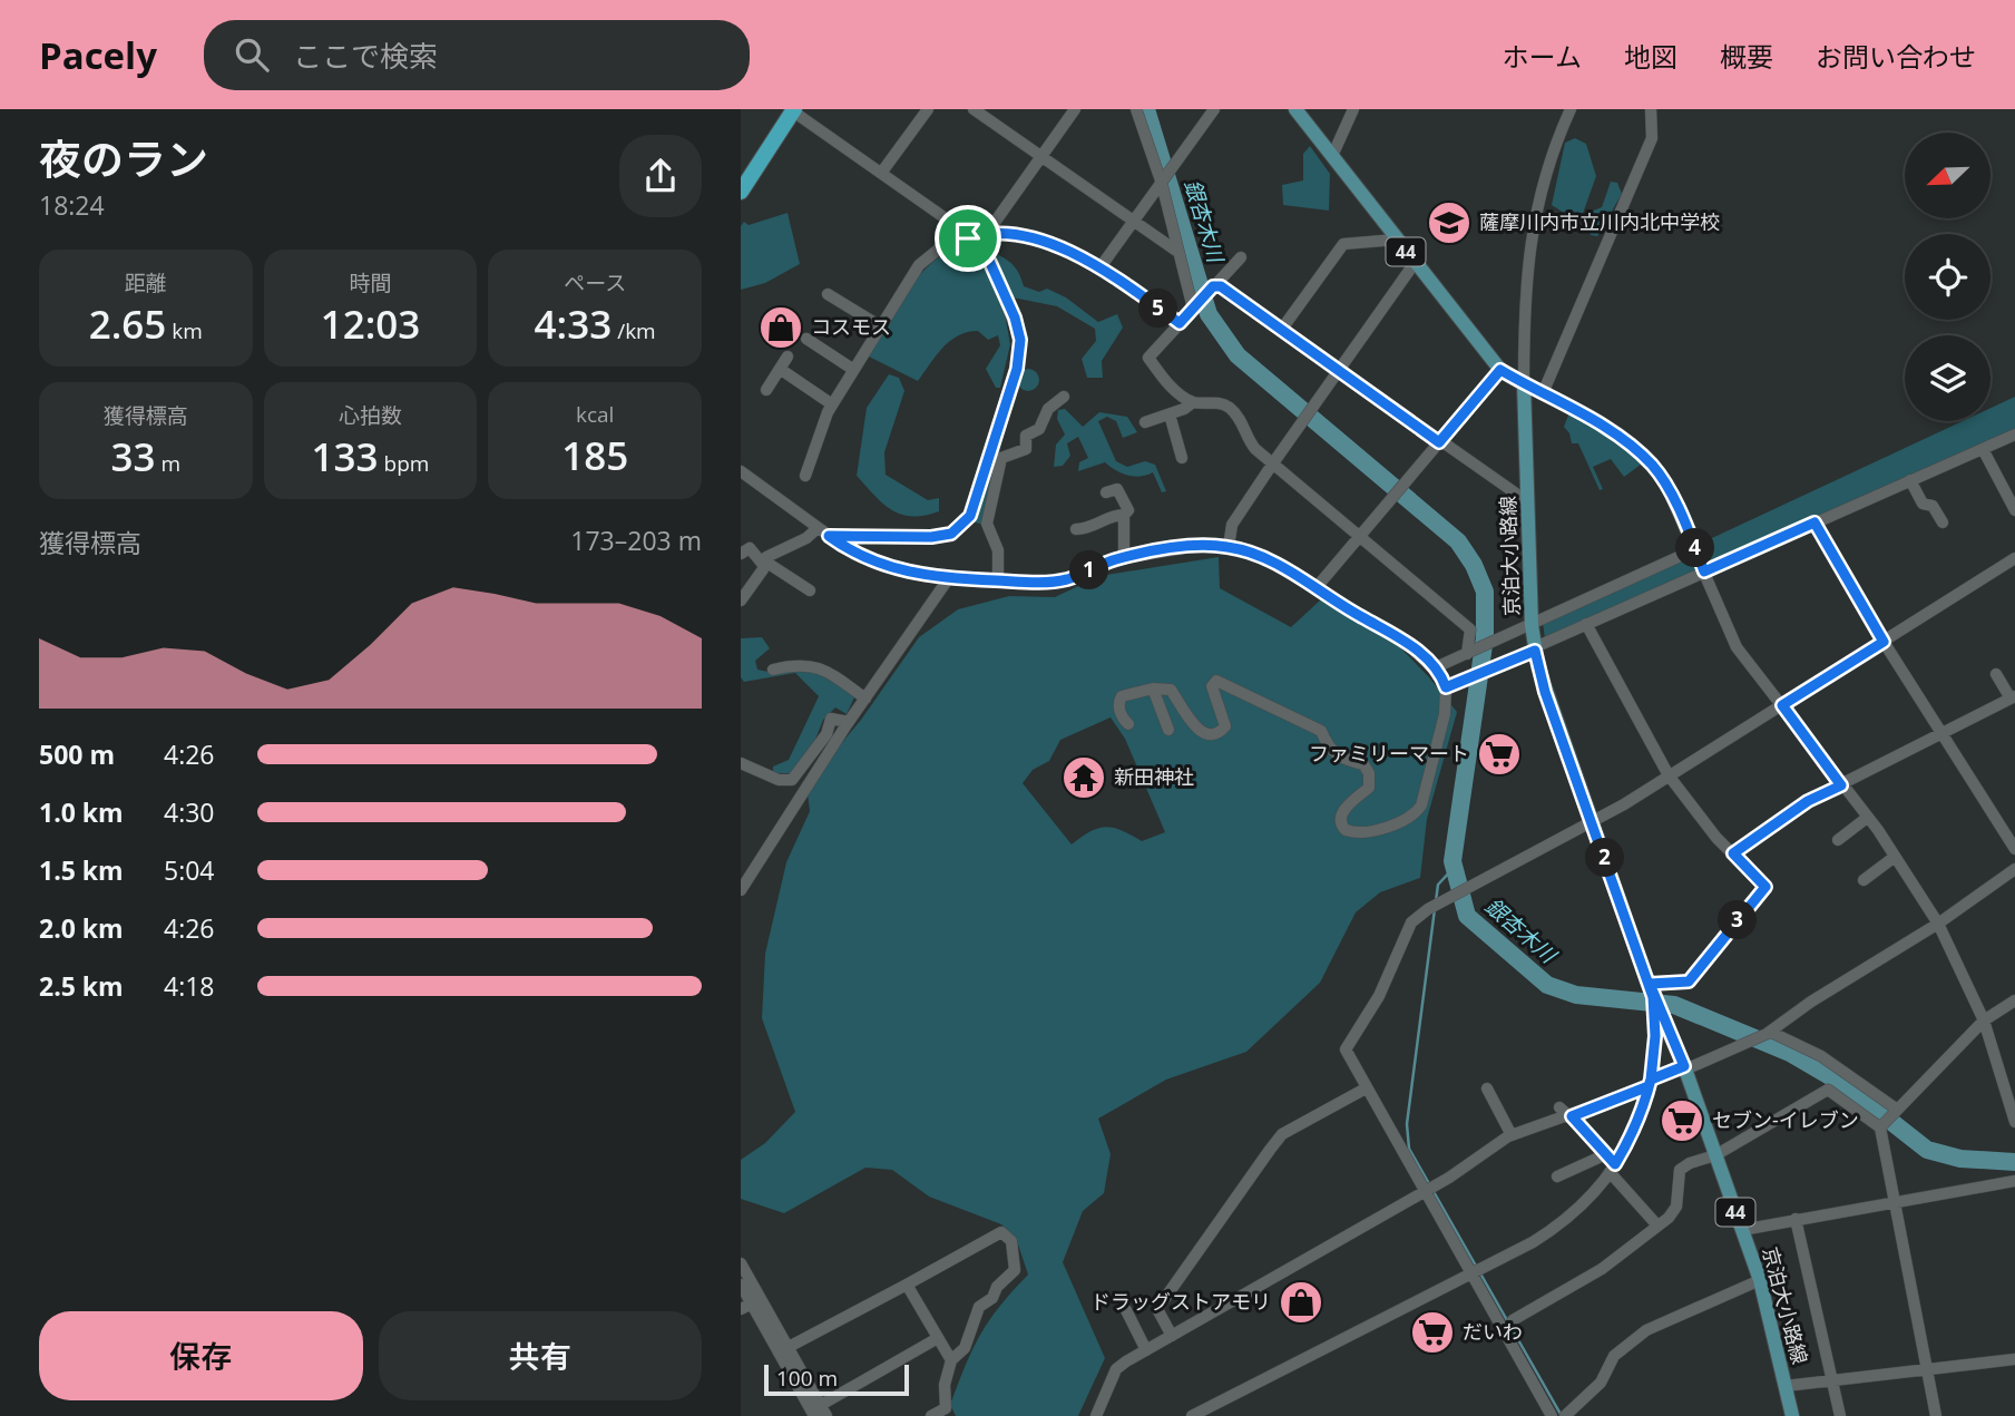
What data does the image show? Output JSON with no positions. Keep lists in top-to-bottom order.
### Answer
{
  "streets": {
    "main road": ["44", "京泊大小路線"]
  },
  "crossings": [
    ["44", "京泊大小路線"]
  ],
  "water": ["銀杏木川"],
  "places": {
    "school or university": ["薩摩川内市立川内北中学校"],
    "shop": ["コスモス", "ドラッグストアモリ"],
    "supermarket": ["ファミリーマート", "セブン-イレブン", "だいわ"],
    "temple": ["新田神社"]
  },
  "scale_bar": "100 m",
  "north": "bottom left",
  "page": {
    "header": "Pacely",
    "search": "ここで検索",
    "nav": [
      "ホーム",
      "地図",
      "概要",
      "お問い合わせ"
    ],
    "heading": ["夜のラン", "18:24"],
    "stats": [
      ["距離", "2.65 km"],
      ["時間", "12:03"],
      ["ペース", "4:33 /km"],
      ["獲得標高", "33 m"],
      ["心拍数", "133 bpm"],
      ["kcal", "185"]
    ],
    "pins": [
      "5",
      "4",
      "1",
      "2",
      "3"
    ],
    "chart": ["獲得標高", "173–203 m"],
    "list": [
      {
        "name": "500 m",
        "note": "4:26"
      },
      {
        "name": "1.0 km",
        "note": "4:30"
      },
      {
        "name": "1.5 km",
        "note": "5:04"
      },
      {
        "name": "2.0 km",
        "note": "4:26"
      },
      {
        "name": "2.5 km",
        "note": "4:18"
      }
    ],
    "buttons": ["保存", "共有"],
    "scale": "100 m"
  }
}
